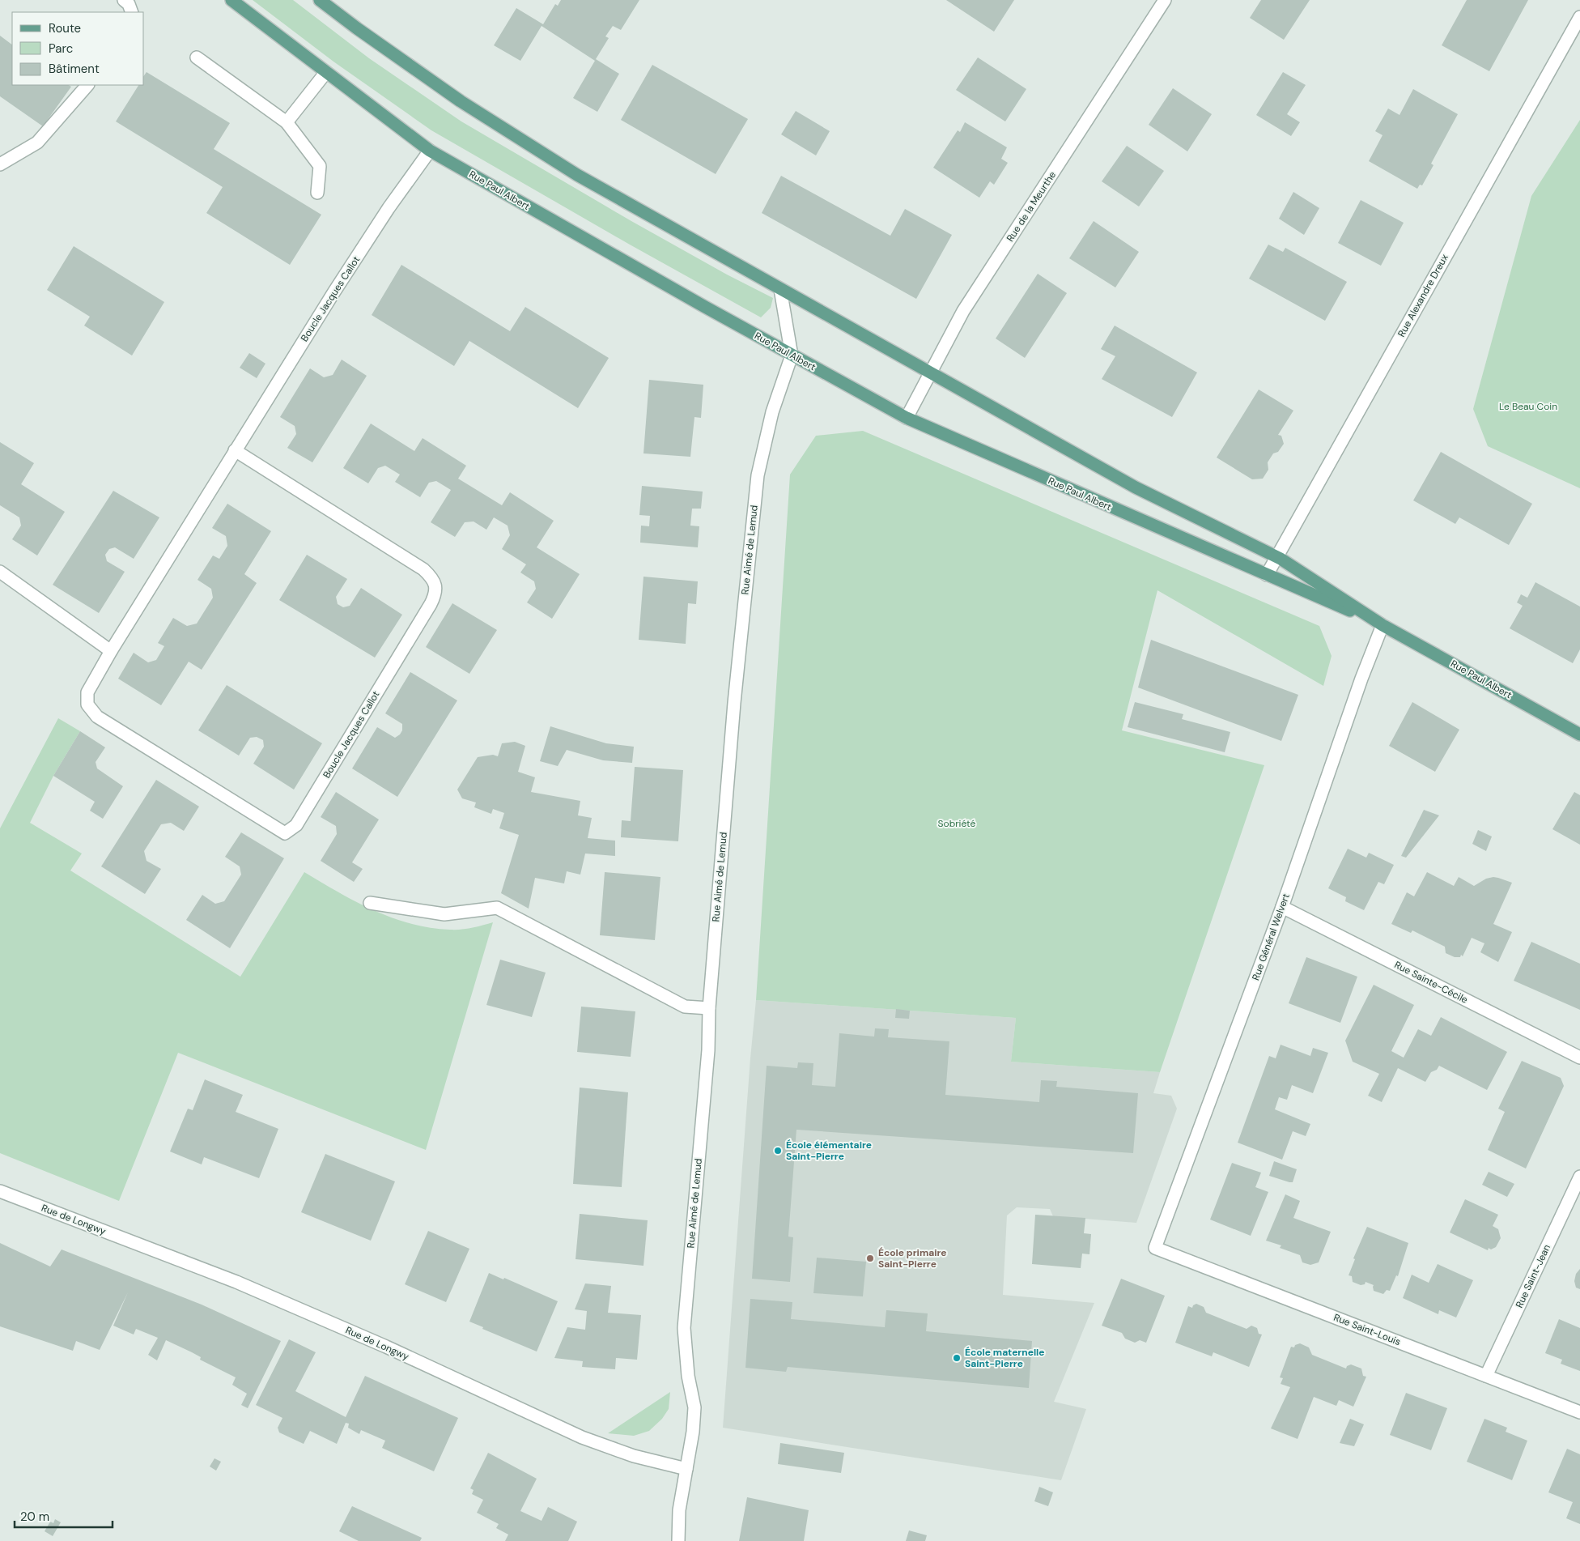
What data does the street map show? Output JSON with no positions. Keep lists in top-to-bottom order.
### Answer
{
  "streets": {
    "main road": ["Rue Paul Albert"],
    "street": [
      "Rue de la Meurthe",
      "Rue Alexandre Dreux",
      "Boucle Jacques Callot",
      "Rue Aimé de Lemud",
      "Rue Général Welvert",
      "Rue Sainte-Cécile",
      "Rue de Longwy",
      "Rue Saint-Jean",
      "Rue Saint-Louis"
    ]
  },
  "crossings": [
    ["Rue Paul Albert", "Rue de la Meurthe"],
    ["Rue Paul Albert", "Rue Alexandre Dreux"],
    ["Rue Paul Albert", "Boucle Jacques Callot"],
    ["Rue Paul Albert", "Rue Aimé de Lemud"],
    ["Rue Paul Albert", "Rue Général Welvert"],
    ["Rue Aimé de Lemud", "Rue de Longwy"],
    ["Rue Général Welvert", "Rue Sainte-Cécile"],
    ["Rue Général Welvert", "Rue Saint-Louis"],
    ["Rue Saint-Jean", "Rue Saint-Louis"]
  ],
  "parks": ["Le Beau Coin", "Sobriété"],
  "places": ["École élémentaire Saint-Pierre", "École primaire Saint-Pierre", "École maternelle Saint-Pierre"],
  "legend": ["Route", "Parc", "Bâtiment"],
  "scale_bar": "20 m"
}
